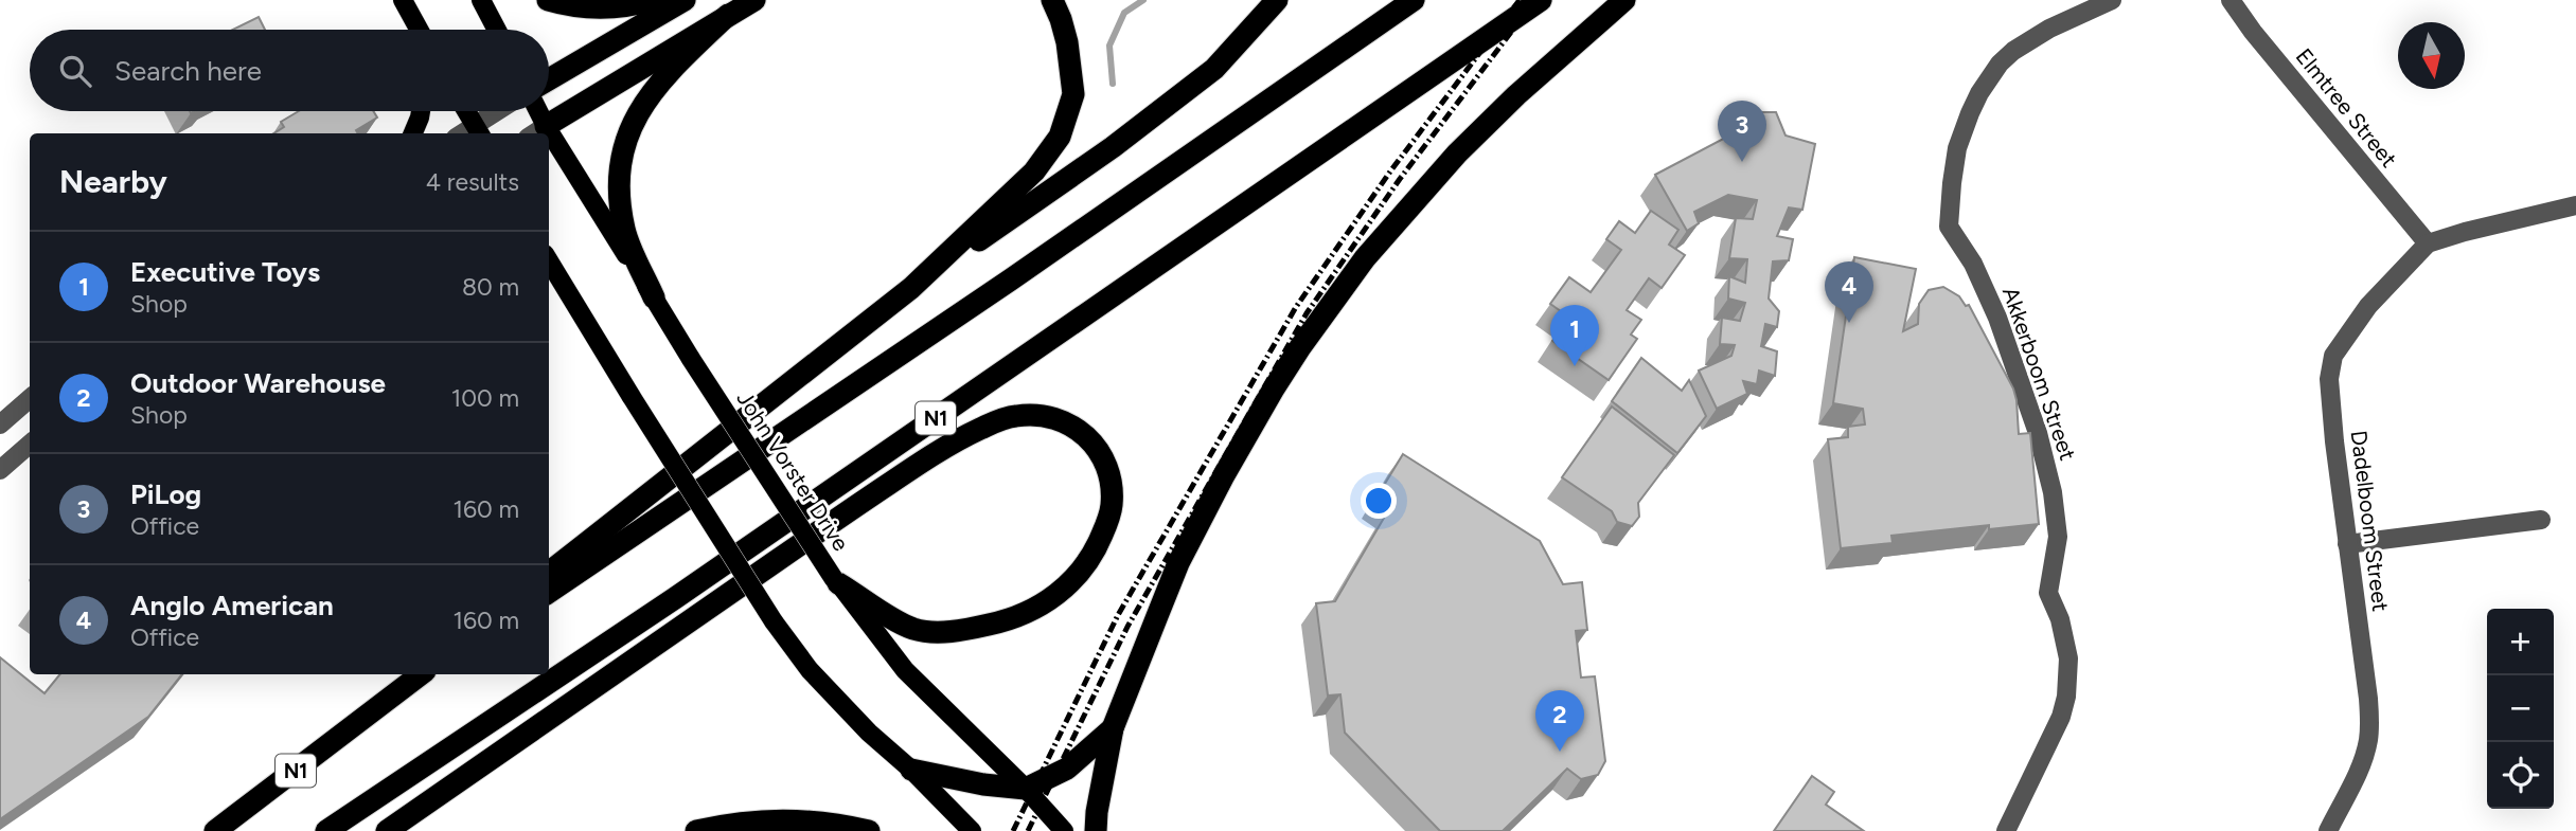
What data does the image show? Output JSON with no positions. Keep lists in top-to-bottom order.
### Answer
{
  "streets": {
    "highway": ["N1"],
    "main road": ["John Vorster Drive"],
    "street": ["Elmtree Street", "Akkerboom Street", "Dadelboom Street"]
  },
  "crossings": [
    ["Elmtree Street", "Dadelboom Street"]
  ],
  "north": "bottom",
  "page": {
    "search": "Search here",
    "pins": [
      "3",
      "4",
      "1",
      "2"
    ],
    "heading": ["Nearby", "4 results"],
    "list": [
      {
        "mark": "1",
        "name": "Executive Toys",
        "note": "Shop",
        "value": "80 m"
      },
      {
        "mark": "2",
        "name": "Outdoor Warehouse",
        "note": "Shop",
        "value": "100 m"
      },
      {
        "mark": "3",
        "name": "PiLog",
        "note": "Office",
        "value": "160 m"
      },
      {
        "mark": "4",
        "name": "Anglo American",
        "note": "Office",
        "value": "160 m"
      }
    ],
    "map_buttons": ["+", "−"]
  }
}
